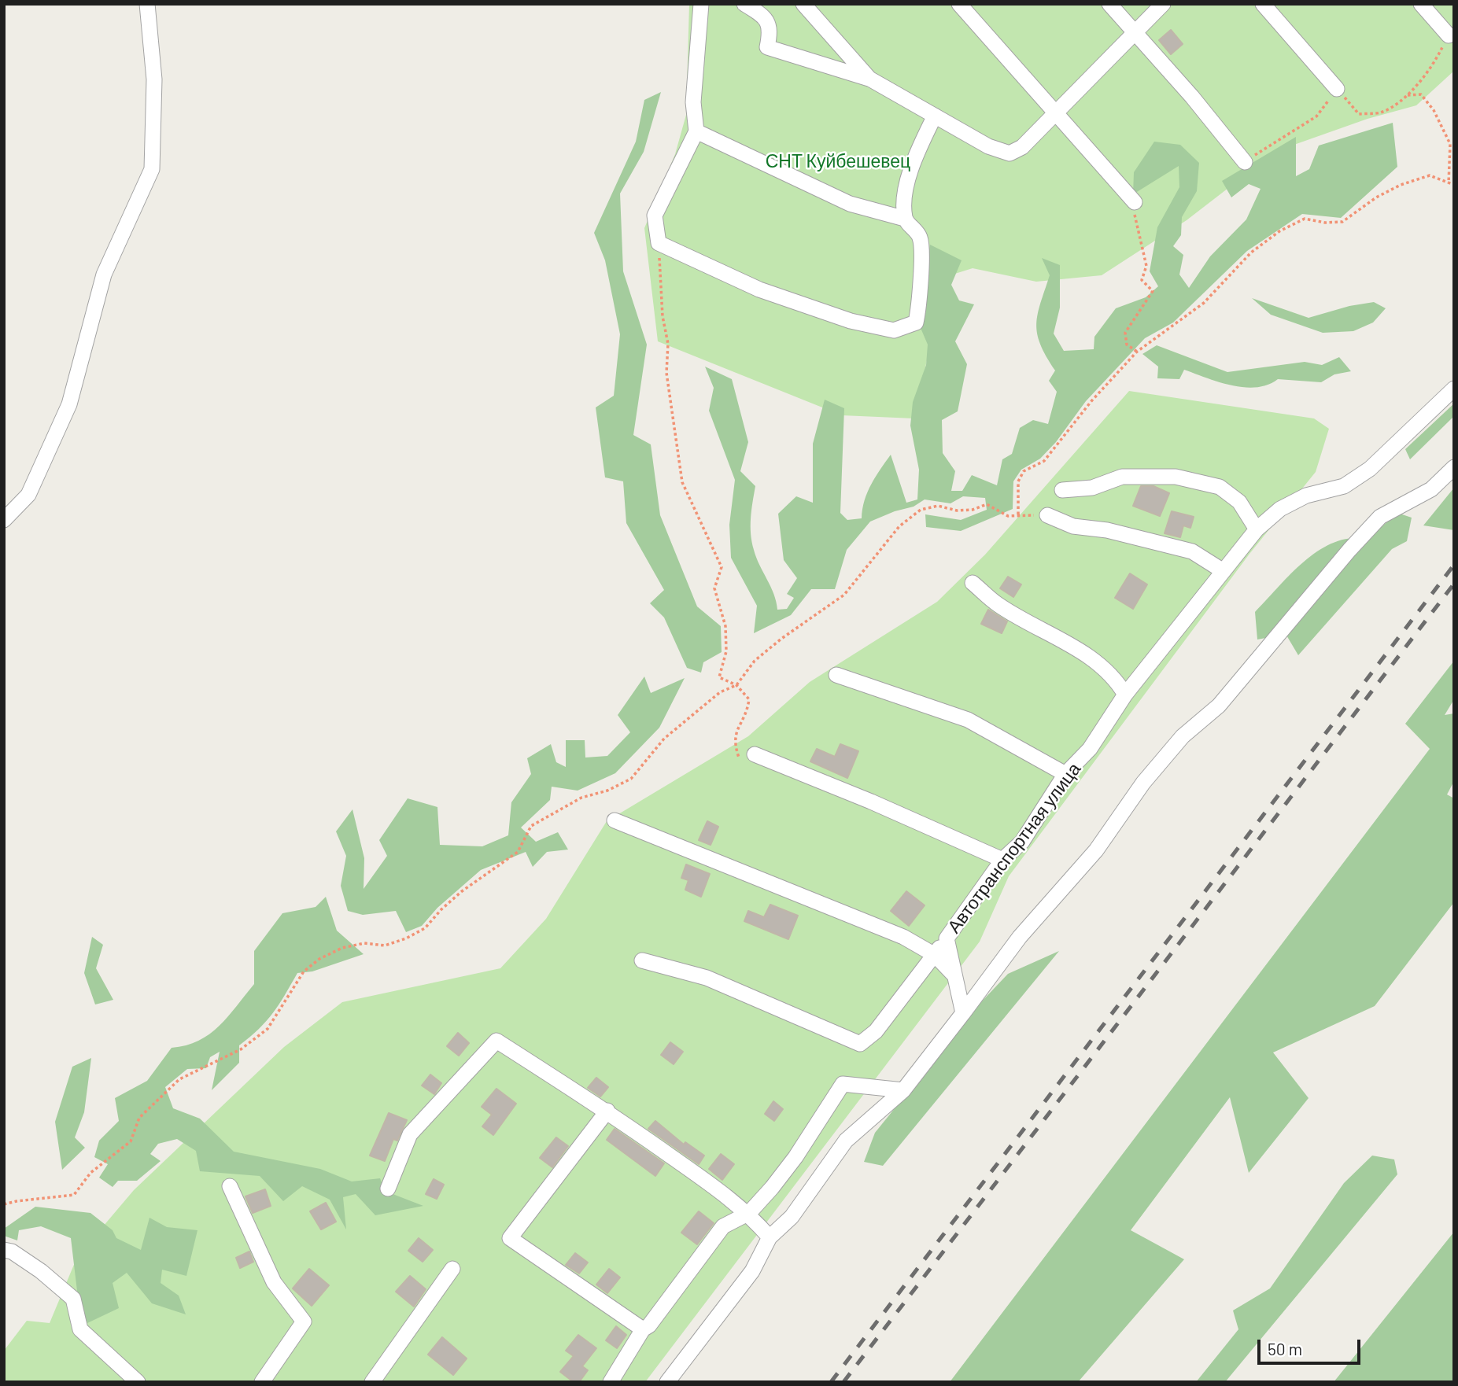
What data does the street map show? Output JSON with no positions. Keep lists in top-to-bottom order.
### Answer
{
  "streets": {
    "street": ["Автотранспортная улица"]
  },
  "parks": ["СНТ Куйбешевец"],
  "scale_bar": "50 m"
}
